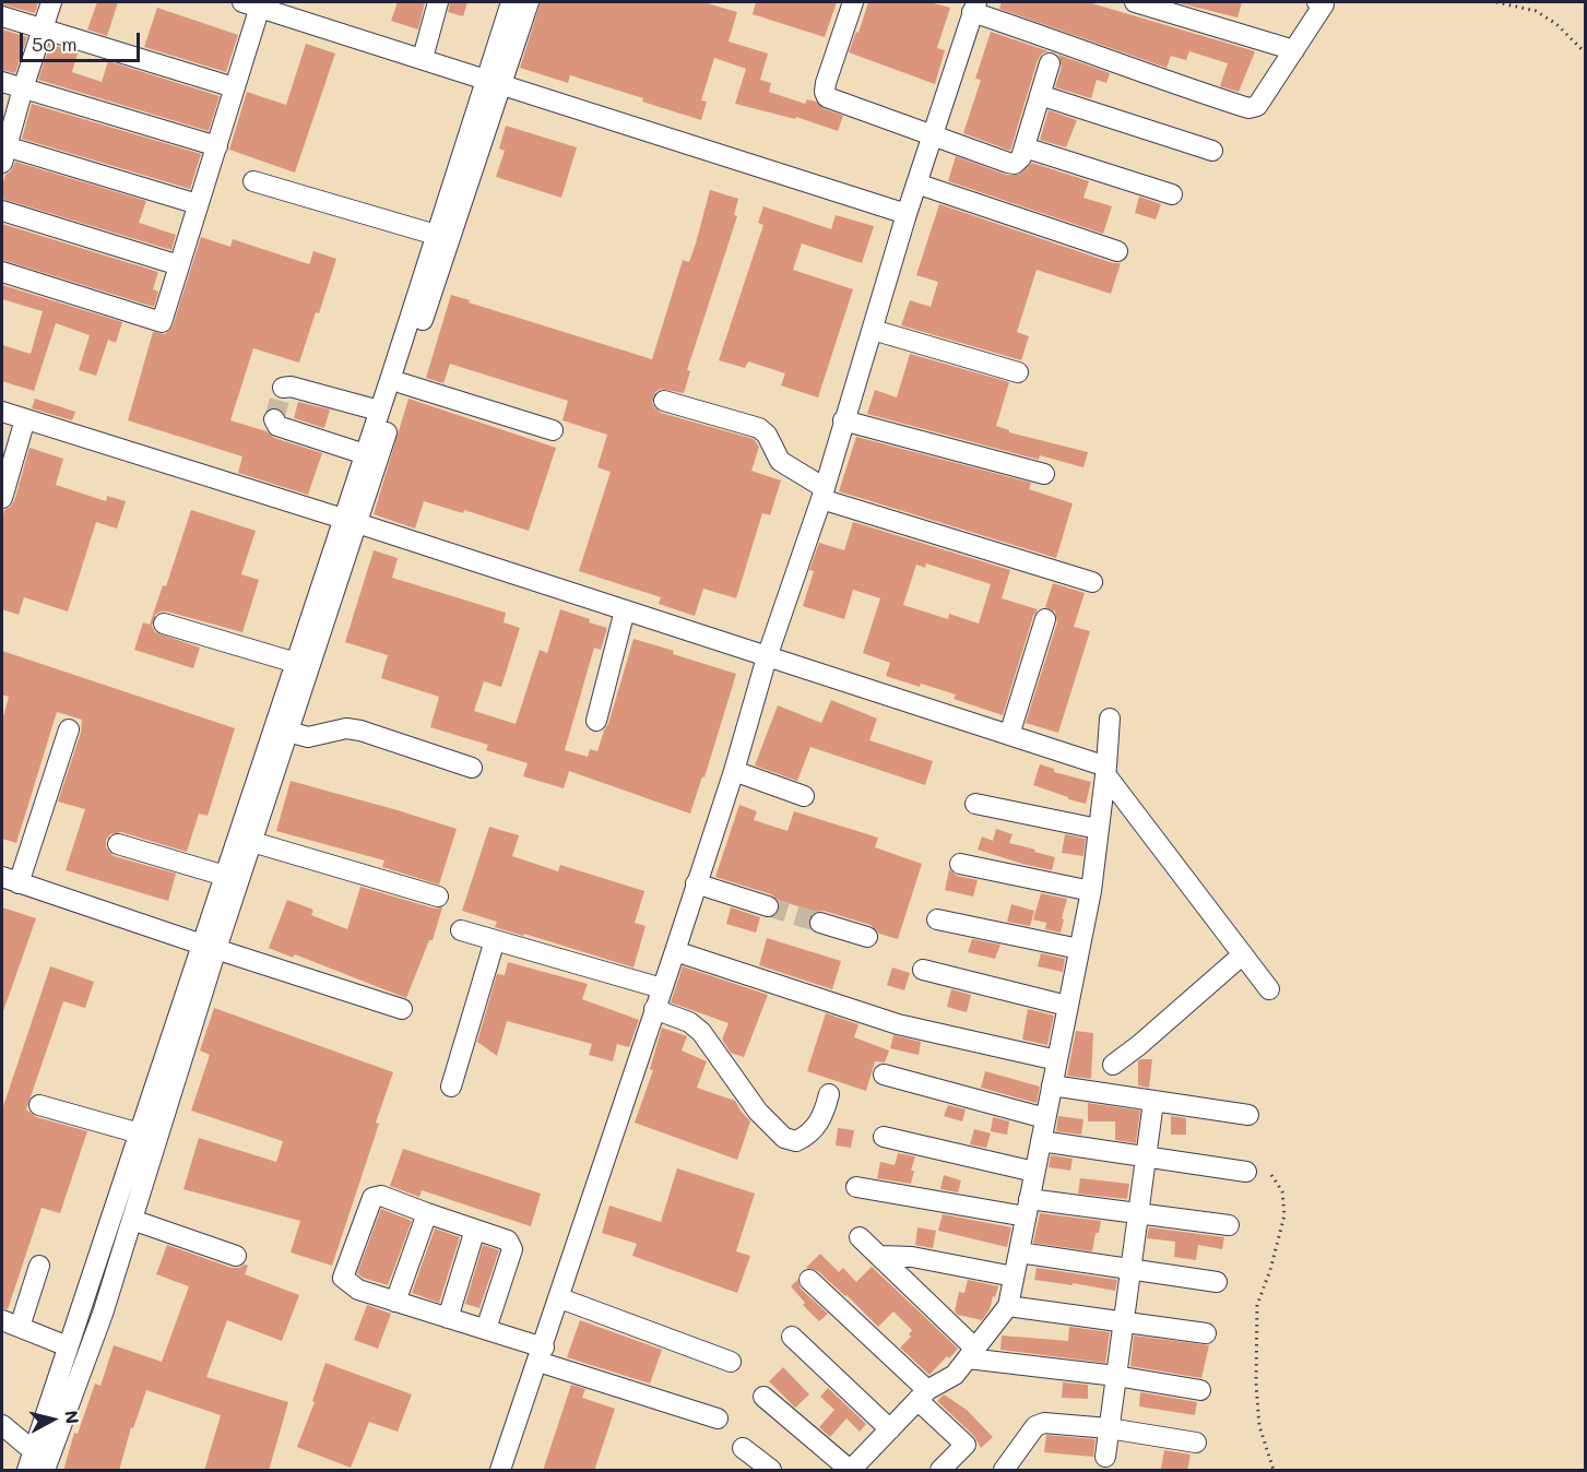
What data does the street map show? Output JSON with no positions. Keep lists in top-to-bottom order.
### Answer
{
  "scale_bar": "50 m",
  "north": "right"
}
